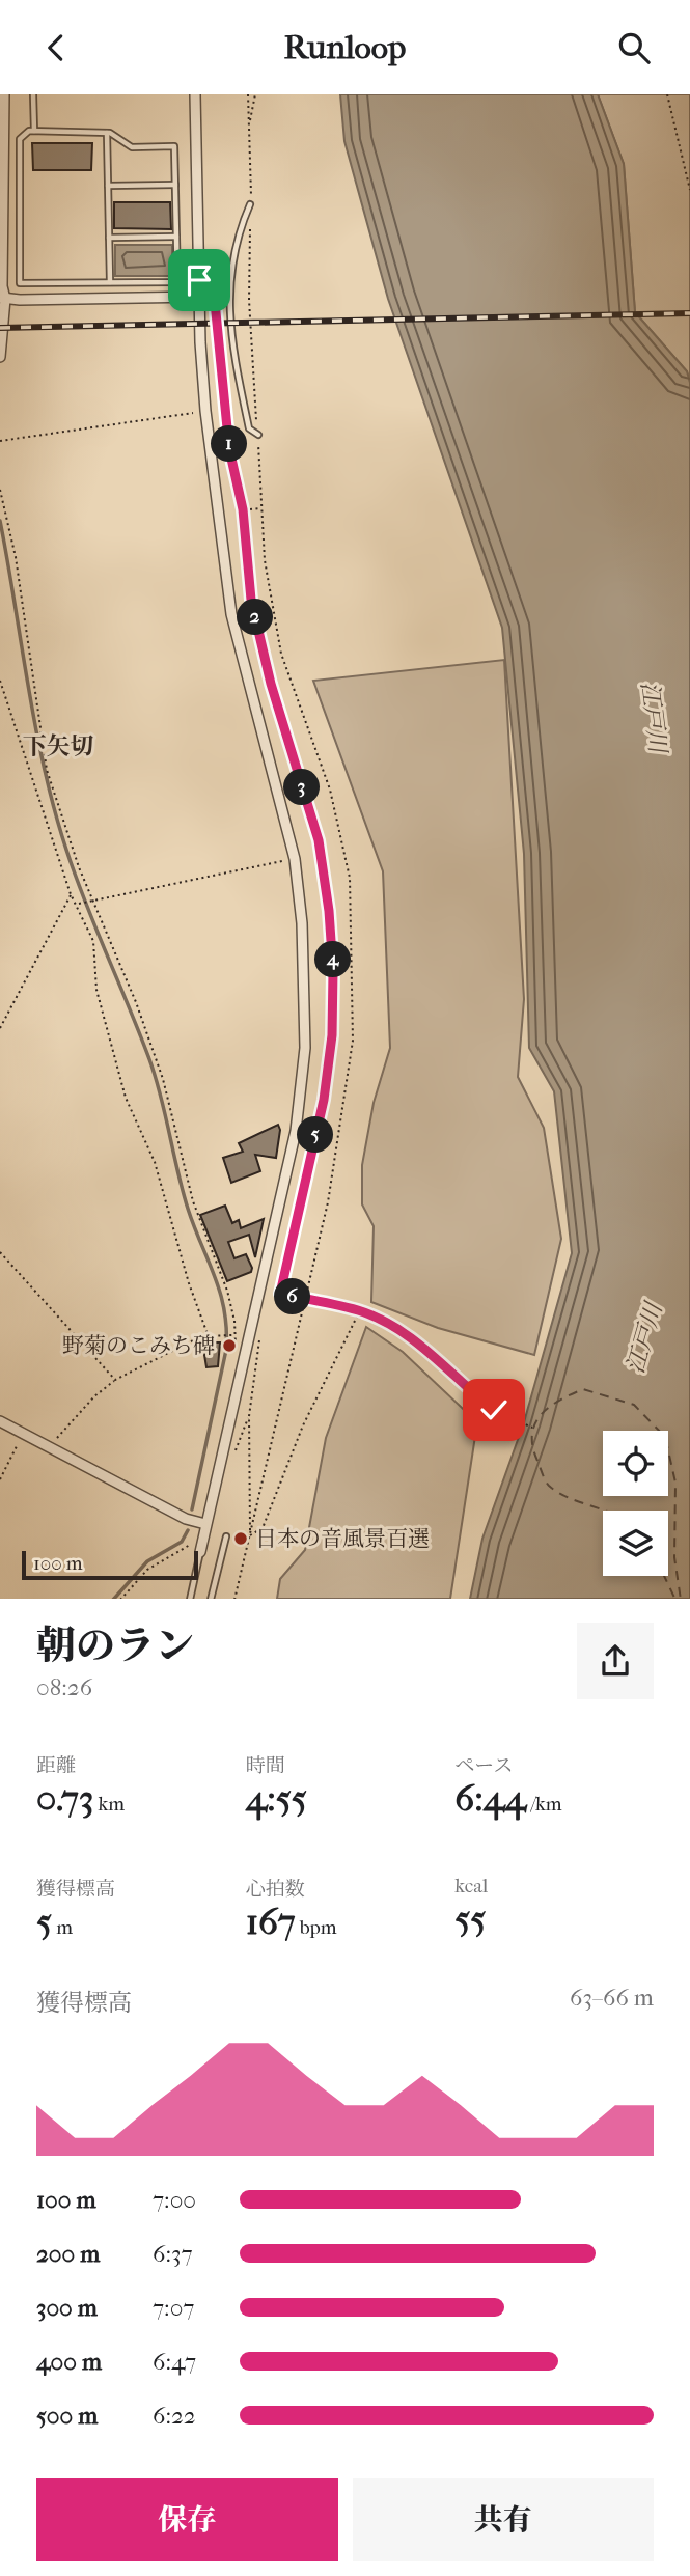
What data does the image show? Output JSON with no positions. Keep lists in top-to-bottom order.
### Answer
{
  "districts": ["下矢切"],
  "water": ["江戸川"],
  "places": ["野菊のこみち碑", "日本の音風景百選"],
  "scale_bar": "100 m",
  "page": {
    "header": "Runloop",
    "pins": [
      "1",
      "2",
      "3",
      "4",
      "5",
      "6"
    ],
    "scale": "100 m",
    "heading": ["朝のラン", "08:26"],
    "stats": [
      ["距離", "0.73 km"],
      ["時間", "4:55"],
      ["ペース", "6:44 /km"],
      ["獲得標高", "5 m"],
      ["心拍数", "167 bpm"],
      ["kcal", "55"]
    ],
    "chart": ["獲得標高", "63–66 m"],
    "list": [
      {
        "name": "100 m",
        "note": "7:00"
      },
      {
        "name": "200 m",
        "note": "6:37"
      },
      {
        "name": "300 m",
        "note": "7:07"
      },
      {
        "name": "400 m",
        "note": "6:47"
      },
      {
        "name": "500 m",
        "note": "6:22"
      }
    ],
    "buttons": ["保存", "共有"]
  }
}
